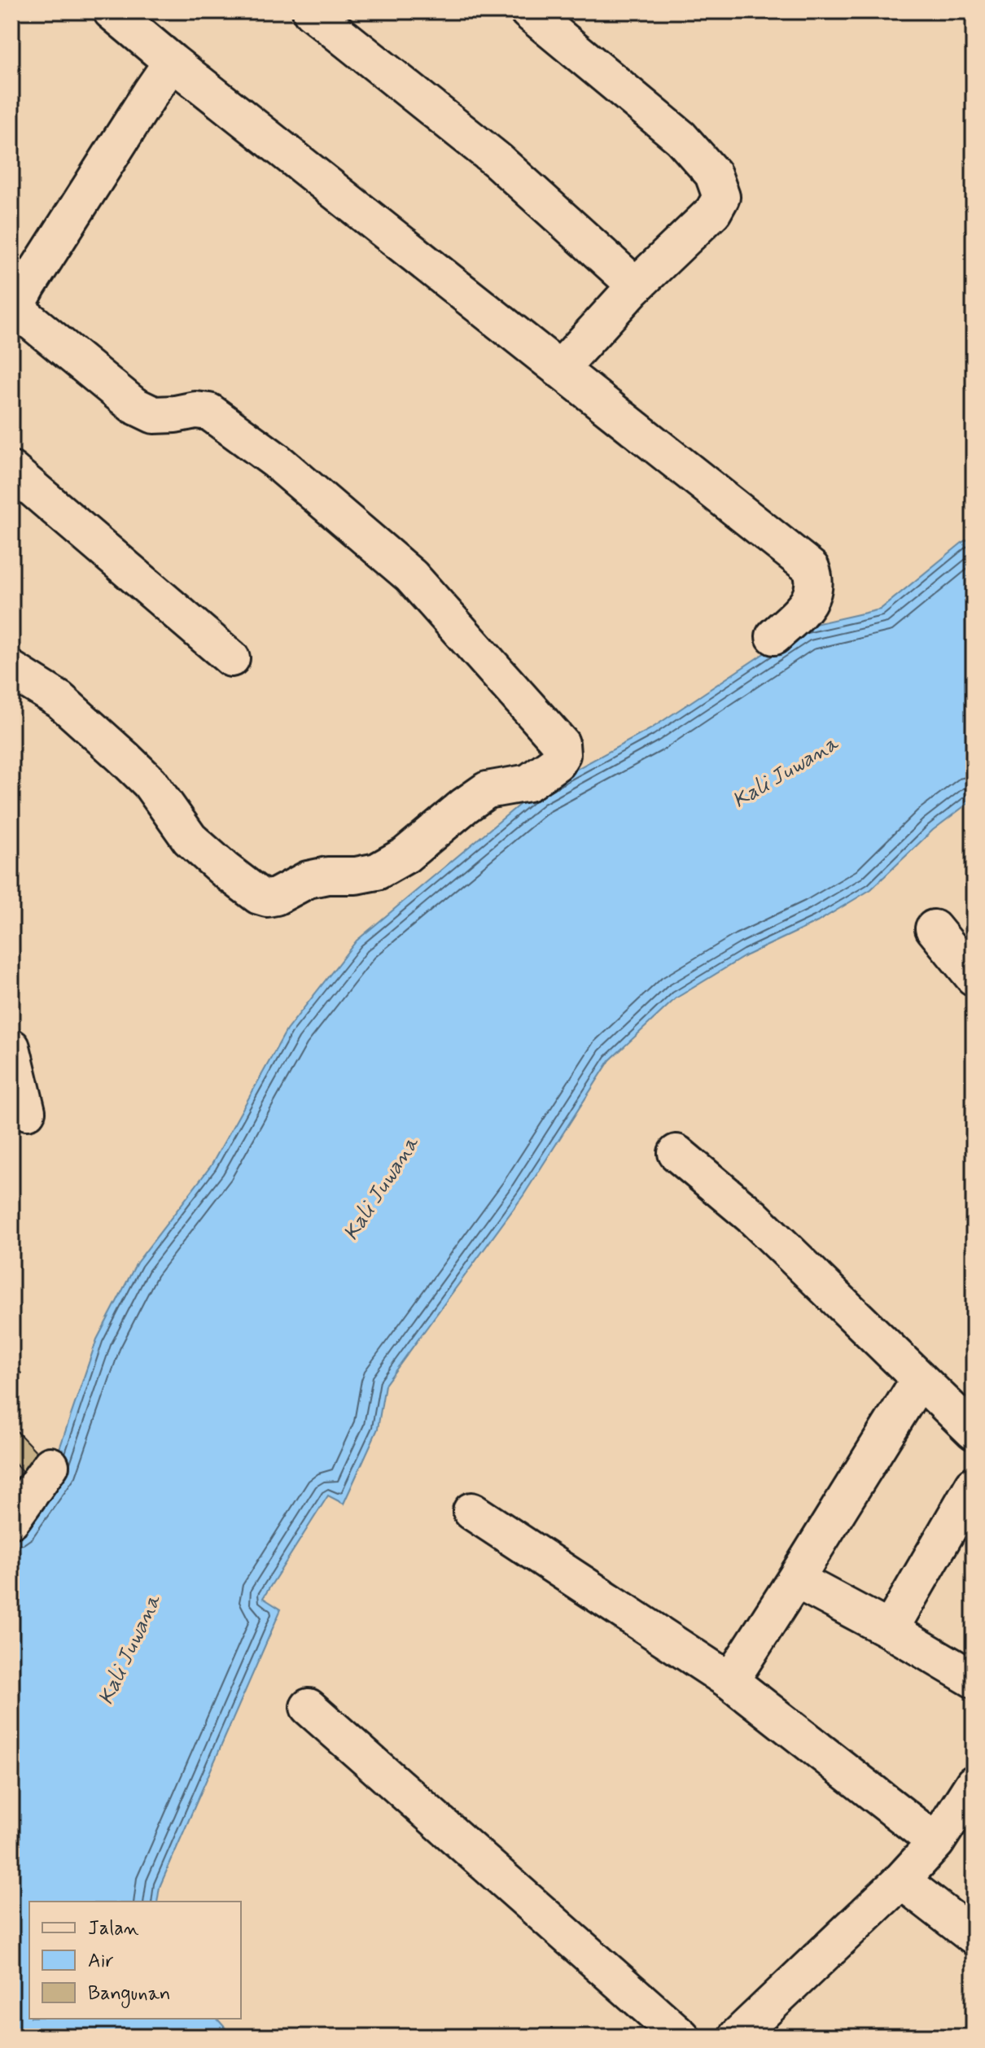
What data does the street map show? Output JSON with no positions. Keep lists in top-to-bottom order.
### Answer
{
  "water": ["Kali Juwana"],
  "legend": ["Jalan", "Air", "Bangunan"]
}
